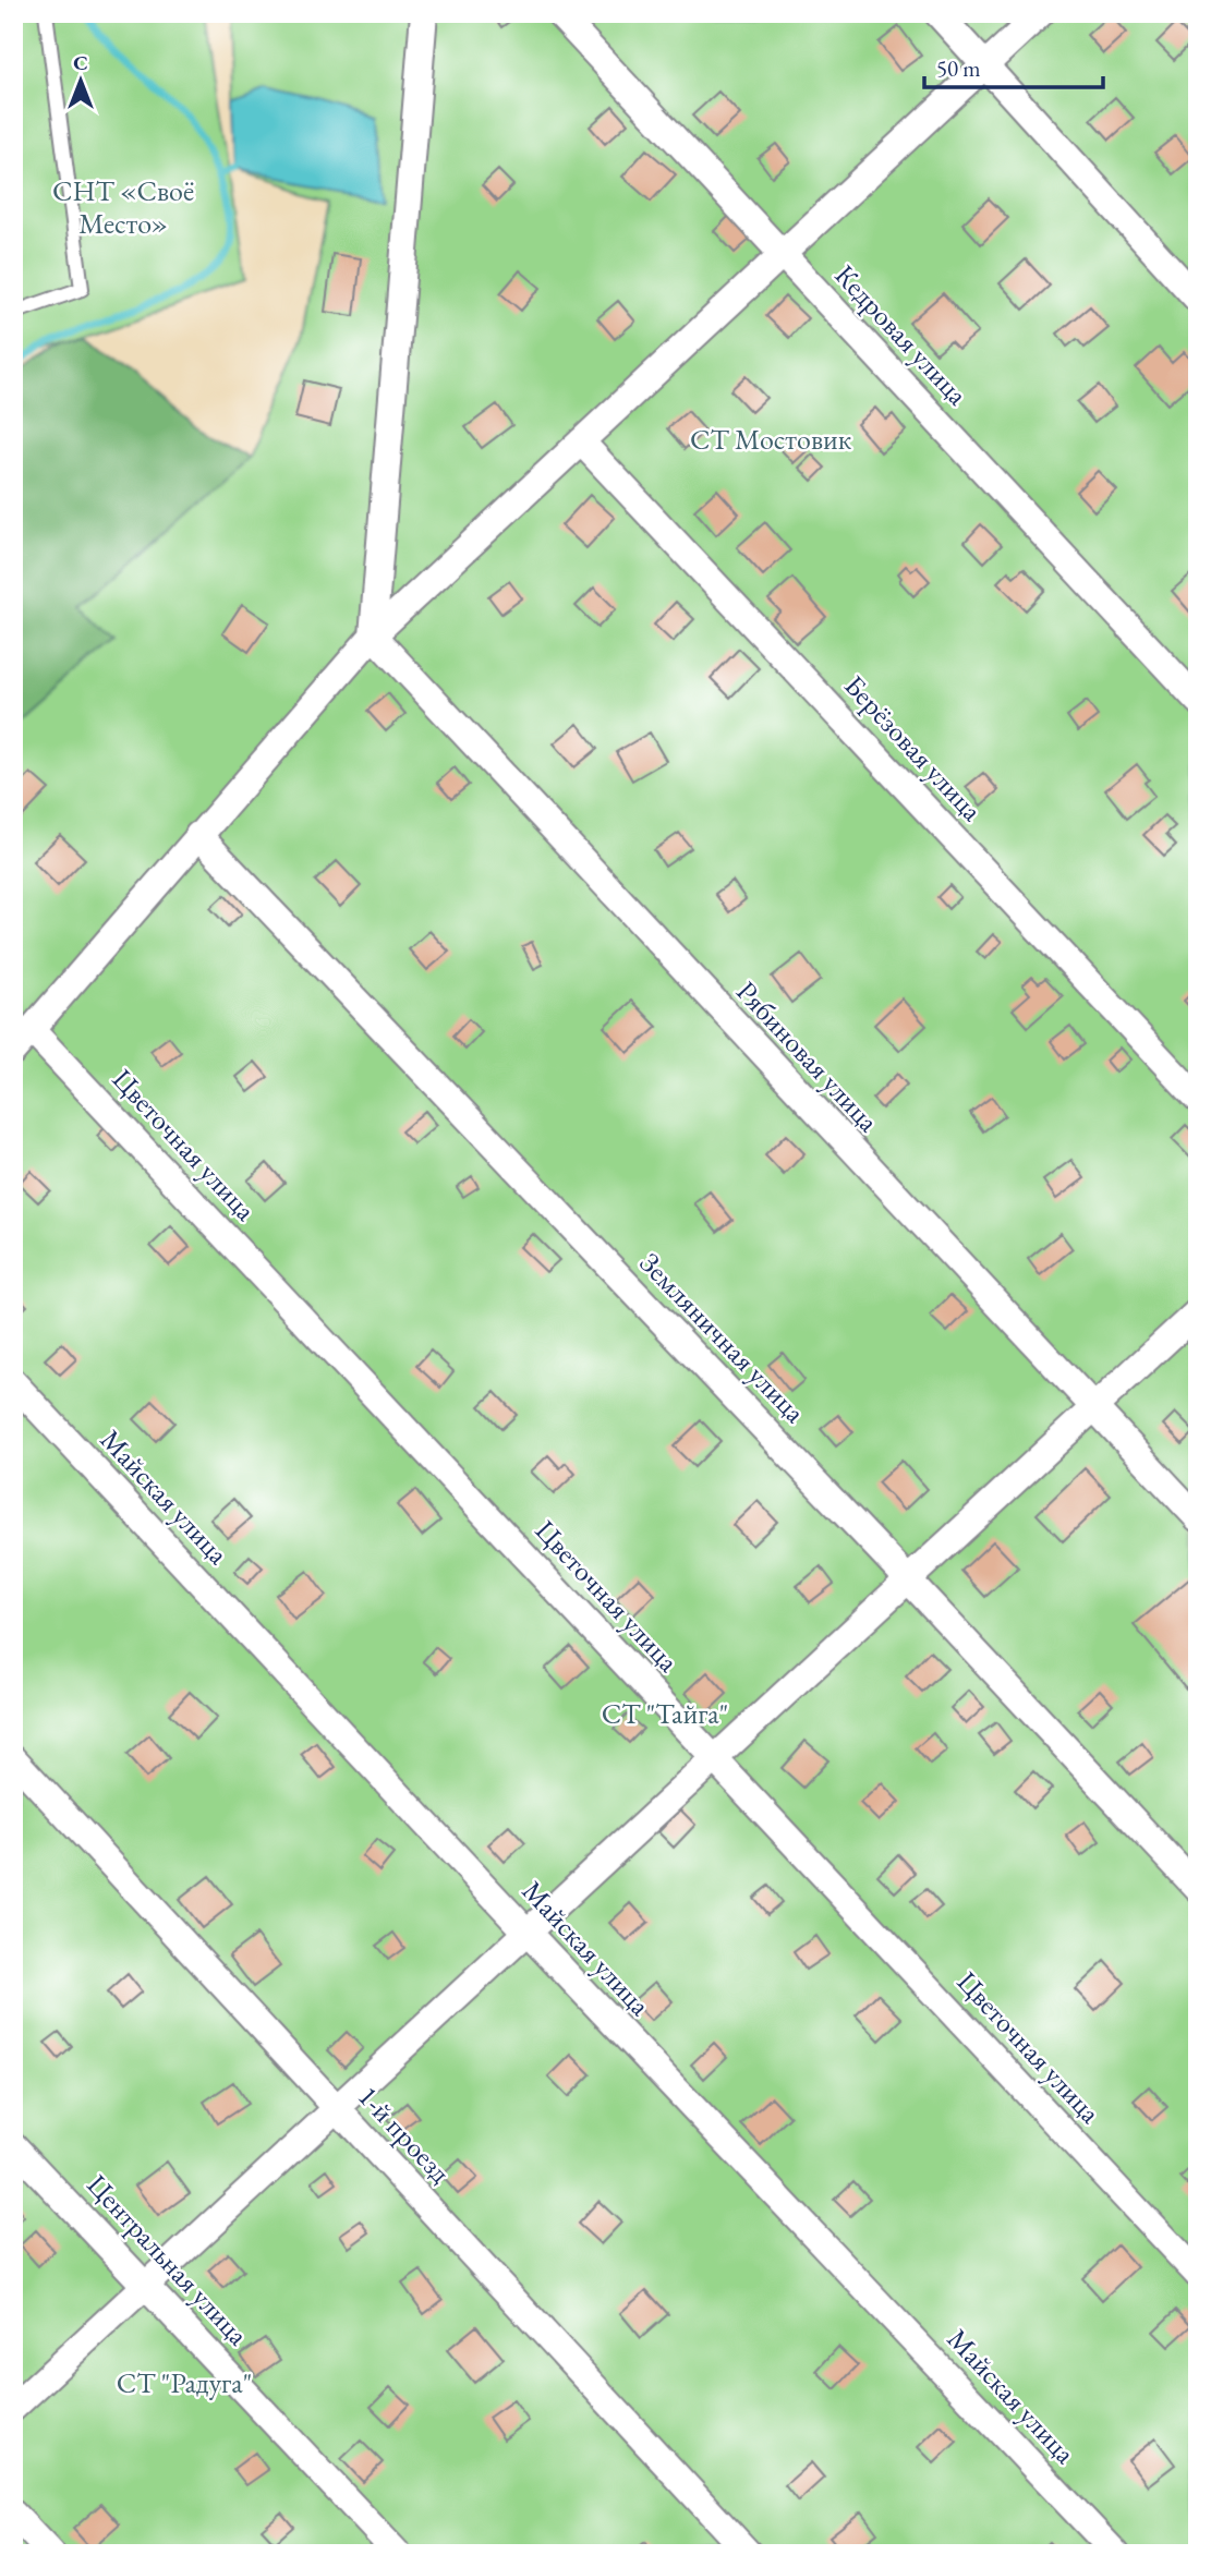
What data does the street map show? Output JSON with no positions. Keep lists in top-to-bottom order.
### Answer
{
  "streets": {
    "street": [
      "Кедровая улица",
      "Берёзовая улица",
      "Рябиновая улица",
      "Цветочная улица",
      "Земляничная улица",
      "Майская улица",
      "1-й проезд",
      "Центральная улица"
    ]
  },
  "parks": [
    "СНТ «Своё Место»",
    "СТ Мостовик",
    "СТ \"Тайга\"",
    "СТ \"Радуга\""
  ],
  "scale_bar": "50 m",
  "north": "top"
}
